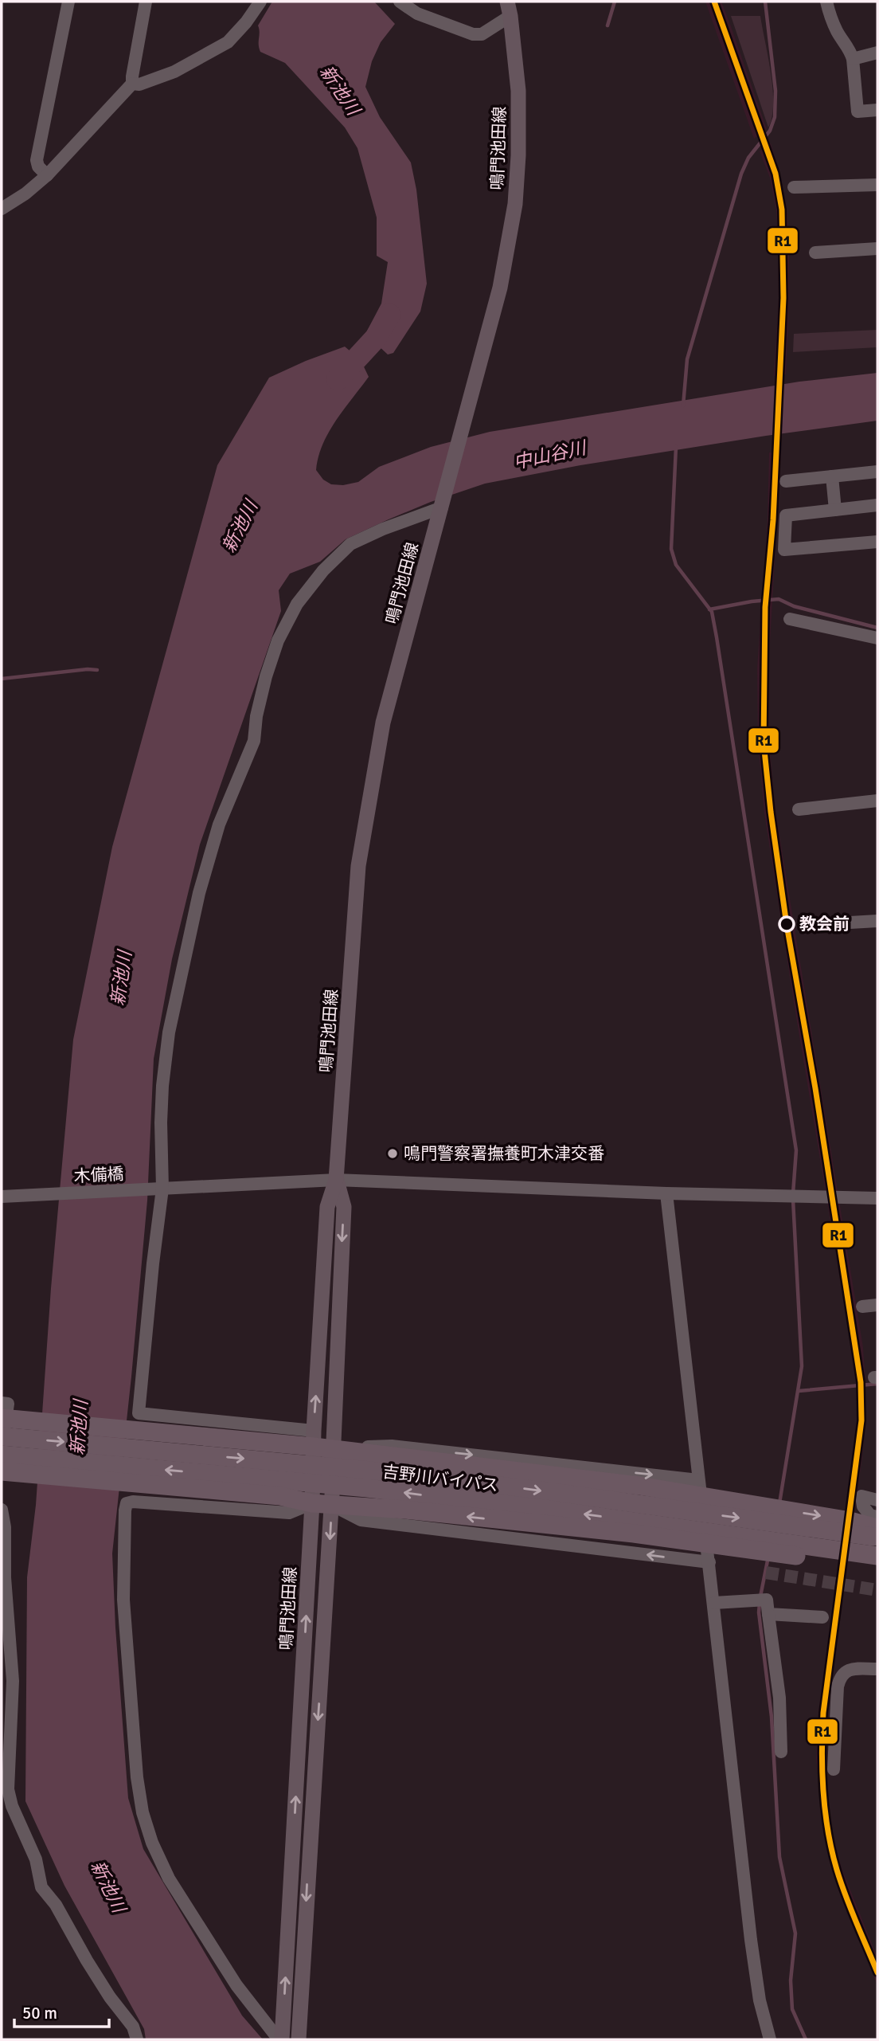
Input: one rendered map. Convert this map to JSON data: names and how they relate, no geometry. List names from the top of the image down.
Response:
{
  "streets": {
    "highway": ["吉野川バイパス"],
    "main road": ["鳴門池田線"],
    "street": ["木備橋"]
  },
  "crossings": [
    ["鳴門池田線", "木備橋"]
  ],
  "water": ["新池川", "中山谷川"],
  "places": ["教会前", "鳴門警察署撫養町木津交番"],
  "lines": ["transit line R1"],
  "scale_bar": "50 m"
}
